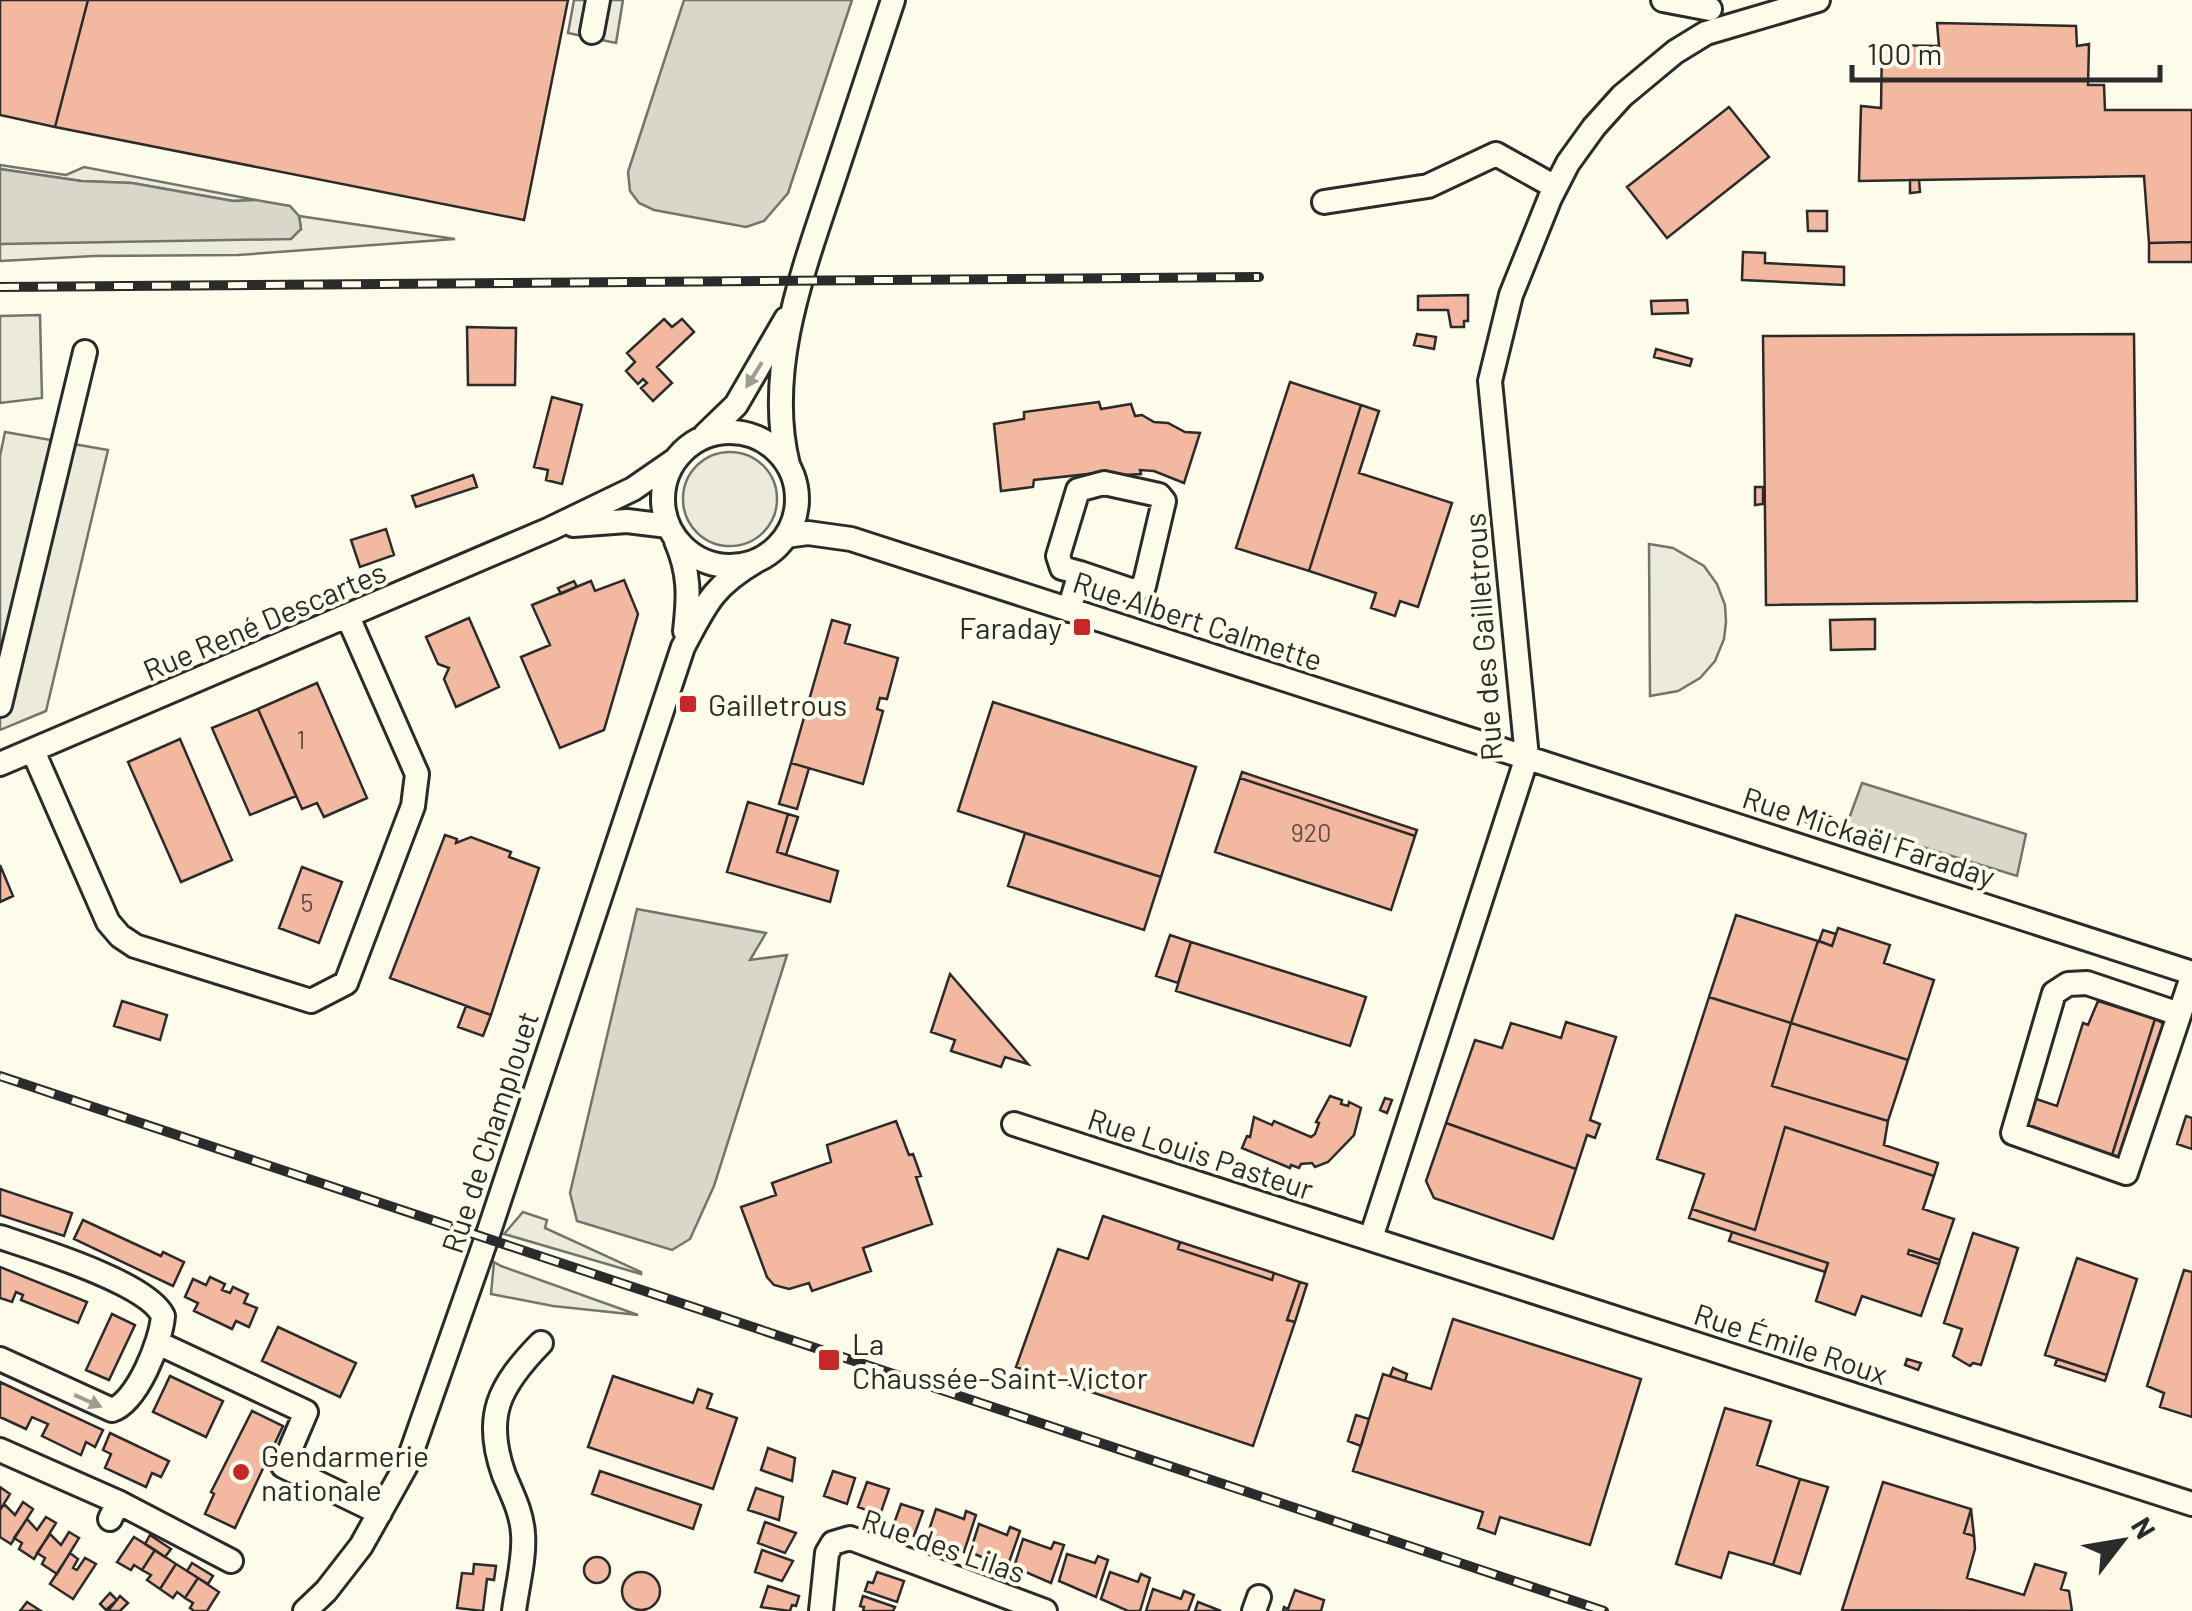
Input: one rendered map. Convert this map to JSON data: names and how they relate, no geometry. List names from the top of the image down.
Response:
{
  "streets": {
    "street": [
      "Rue René Descartes",
      "Rue Albert Calmette",
      "Rue des Gailletrous",
      "Rue Mickaël Faraday",
      "Rue de Champlouet",
      "Rue Louis Pasteur",
      "Rue Émile Roux",
      "Rue des Lilas"
    ]
  },
  "crossings": [
    ["Rue René Descartes", "Rue Albert Calmette"],
    ["Rue René Descartes", "Rue de Champlouet"],
    ["Rue Albert Calmette", "Rue des Gailletrous"],
    ["Rue Albert Calmette", "Rue Mickaël Faraday"],
    ["Rue Albert Calmette", "Rue de Champlouet"],
    ["Rue des Gailletrous", "Rue Mickaël Faraday"],
    ["Rue des Gailletrous", "Rue Louis Pasteur"],
    ["Rue des Gailletrous", "Rue Émile Roux"],
    ["Rue Louis Pasteur", "Rue Émile Roux"]
  ],
  "places": {
    "transit": ["Faraday", "Gailletrous", "La Chaussée-Saint-Victor"],
    "other": ["Gendarmerie nationale"]
  },
  "house_numbers": ["1", "920", "5"],
  "scale_bar": "100 m",
  "north": "top right"
}
